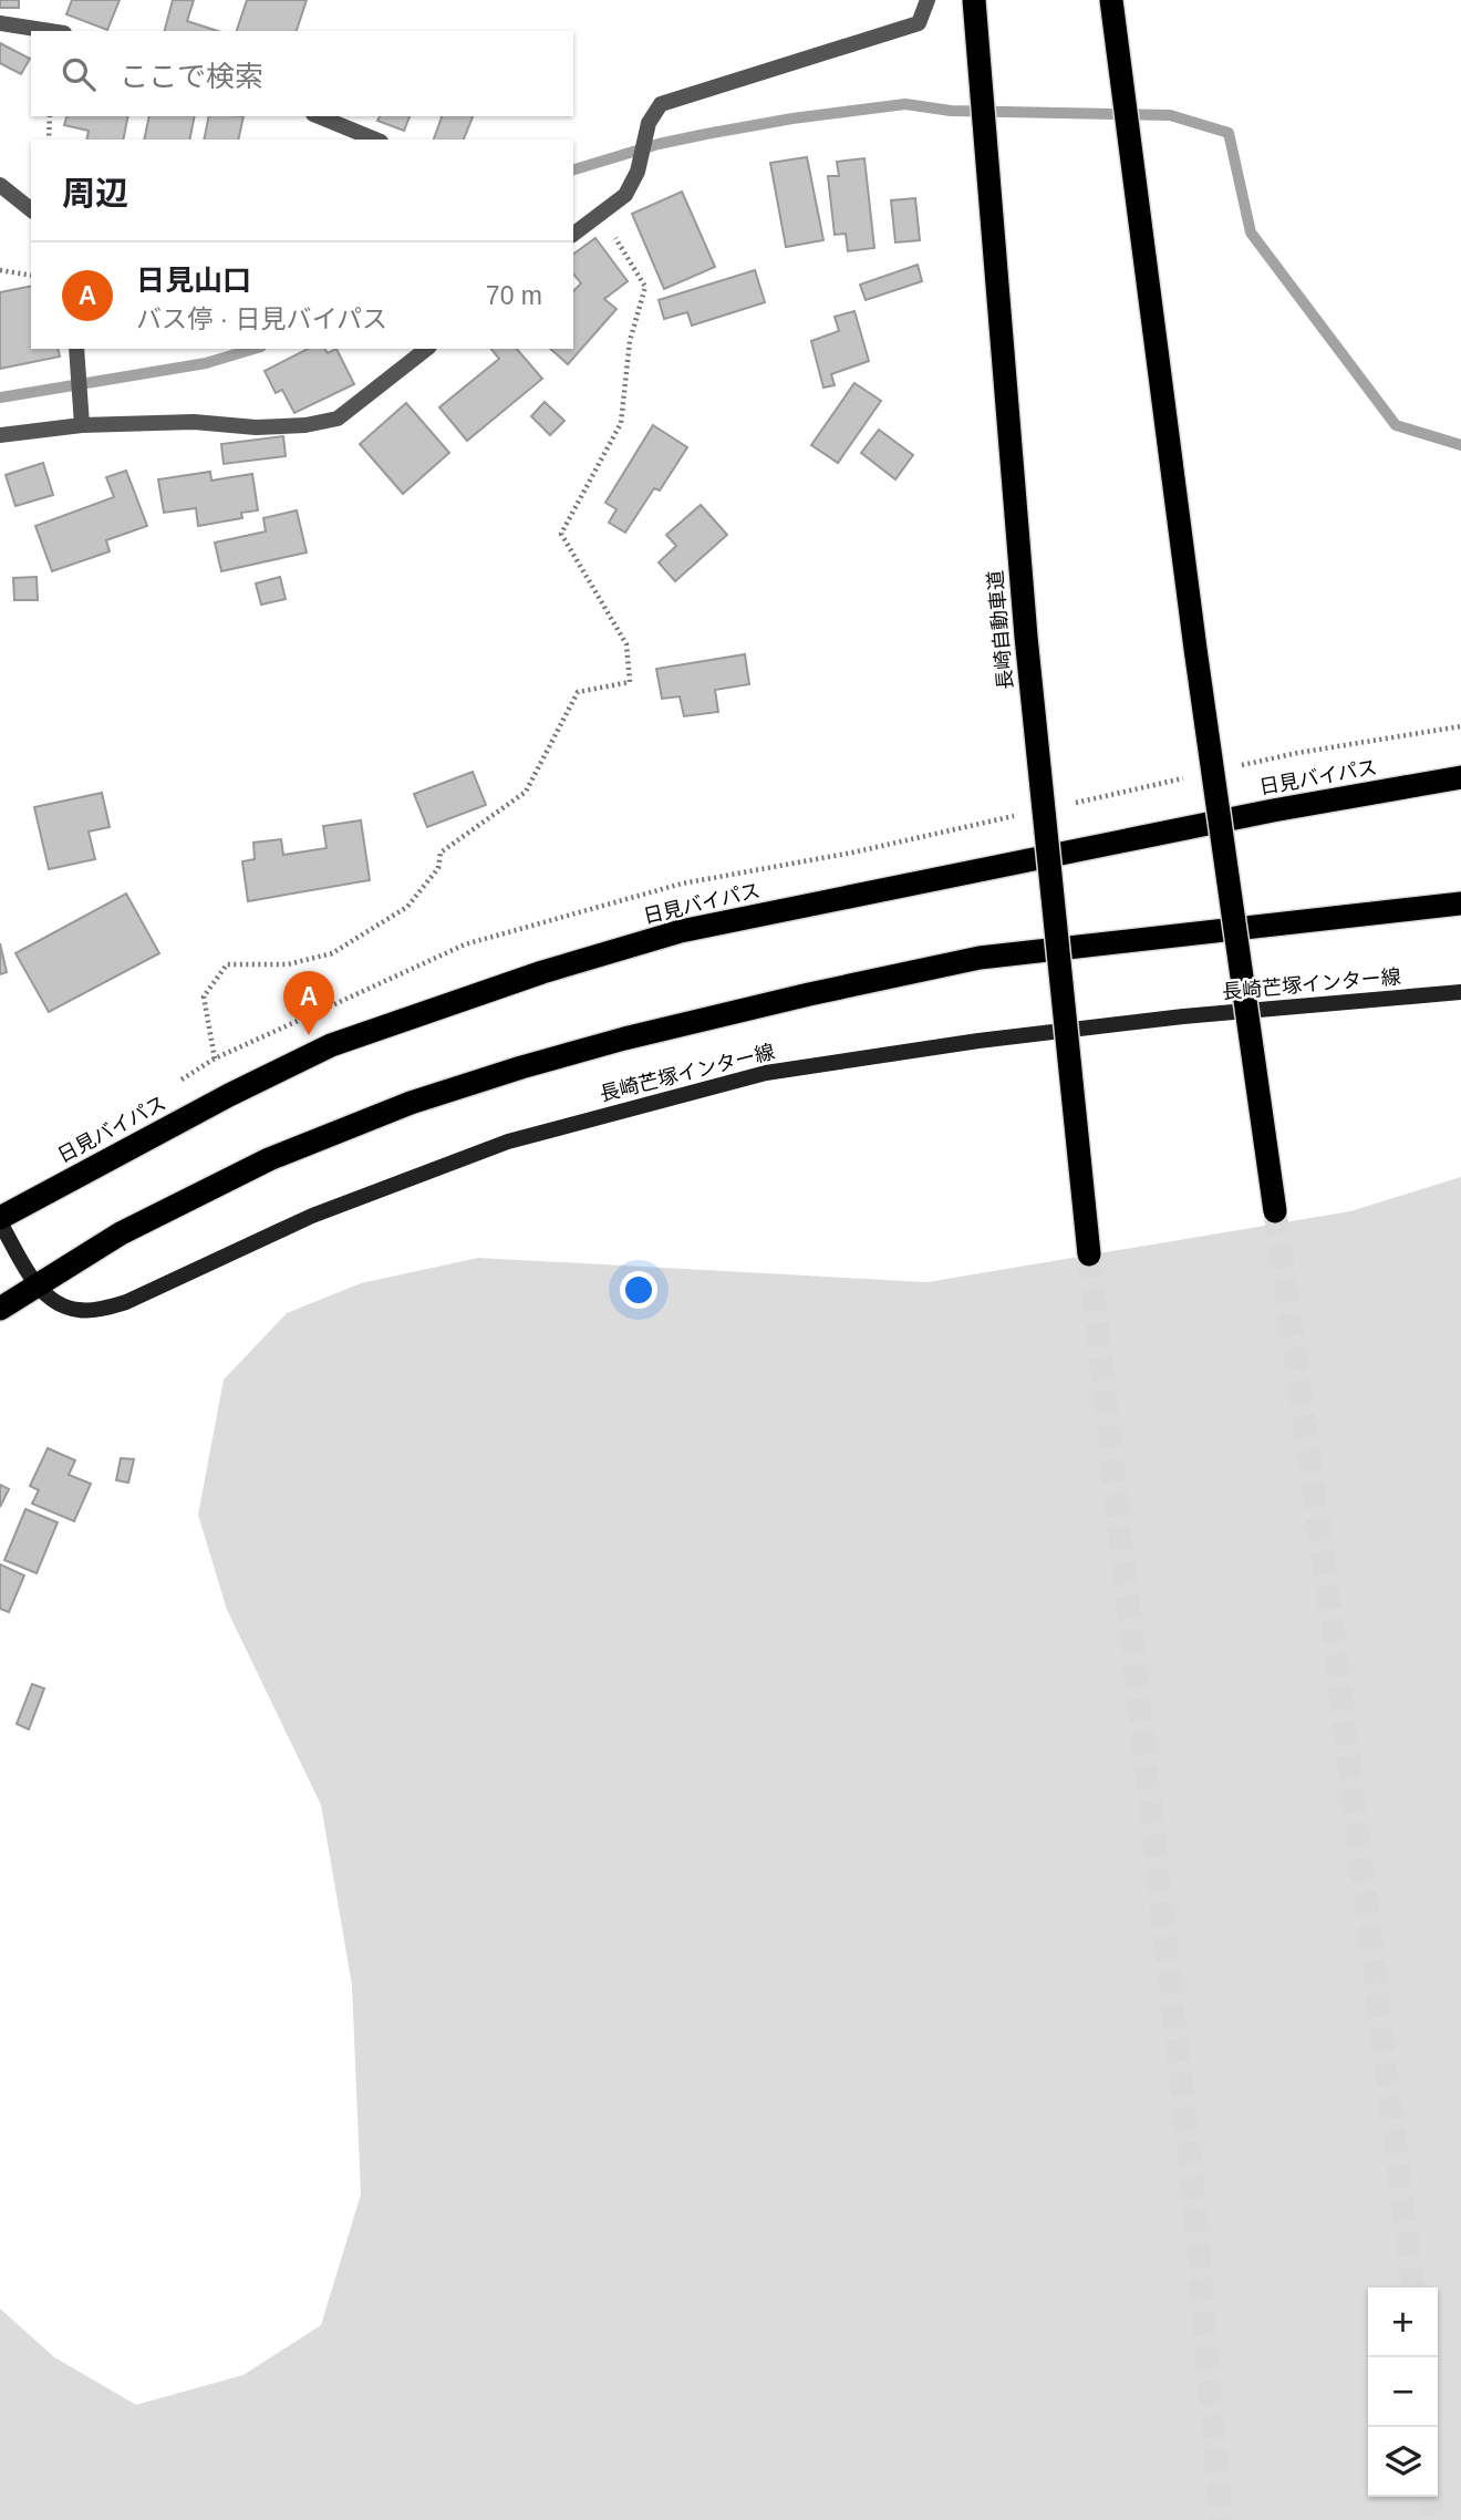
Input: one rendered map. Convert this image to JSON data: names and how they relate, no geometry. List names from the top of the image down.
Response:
{
  "streets": {
    "highway": ["長崎自動車道", "日見バイパス"],
    "main road": ["長崎芒塚インター線"]
  },
  "crossings": [
    ["日見バイパス", "長崎芒塚インター線"]
  ],
  "page": {
    "search": "ここで検索",
    "heading": "周辺",
    "list": [
      {
        "mark": "A",
        "name": "日見山口",
        "note": "バス停 · 日見バイパス",
        "value": "70 m"
      }
    ],
    "pins": "A",
    "map_buttons": ["+", "−"]
  }
}
